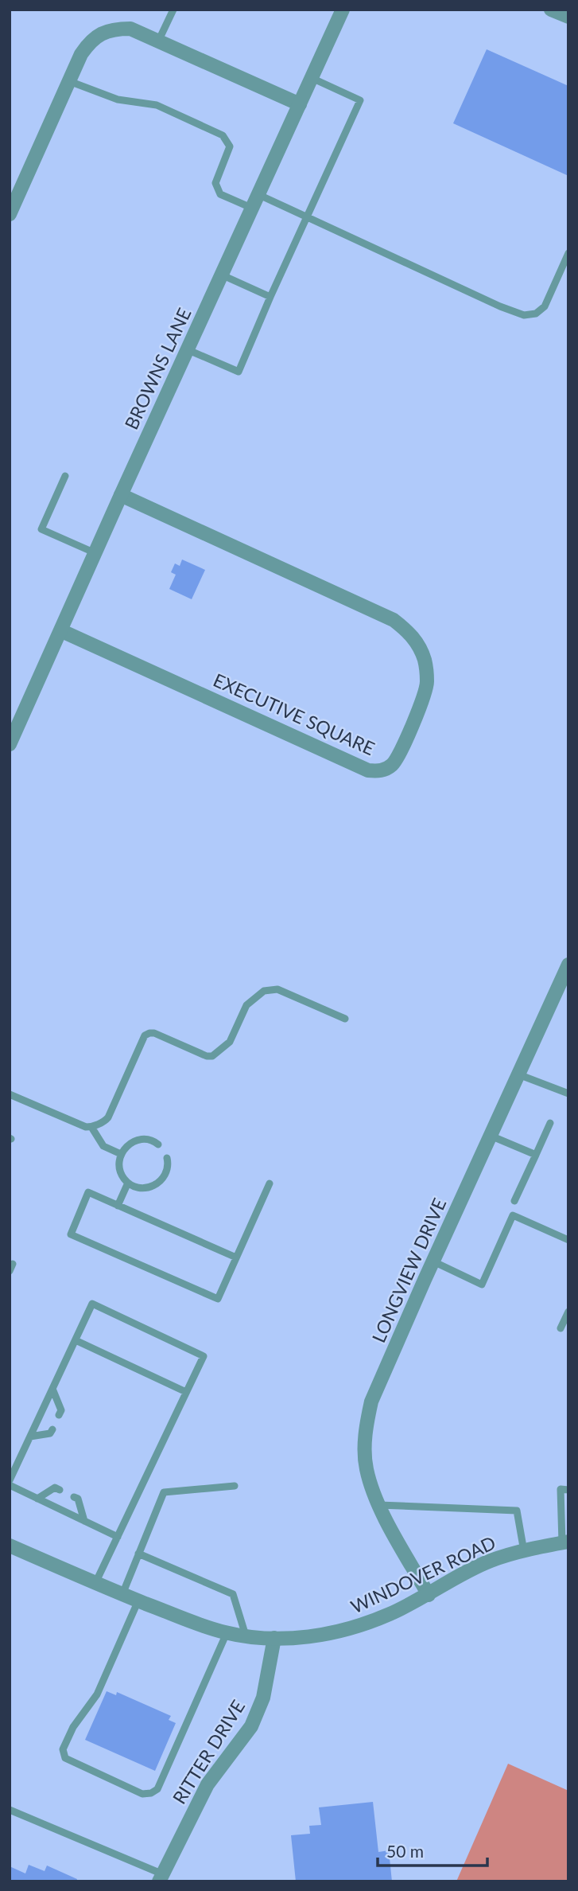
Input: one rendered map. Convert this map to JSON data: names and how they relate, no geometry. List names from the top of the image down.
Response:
{
  "streets": {
    "street": [
      "BROWNS LANE",
      "EXECUTIVE SQUARE",
      "LONGVIEW DRIVE",
      "WINDOVER ROAD",
      "RITTER DRIVE"
    ]
  },
  "crossings": [
    ["BROWNS LANE", "EXECUTIVE SQUARE"],
    ["LONGVIEW DRIVE", "WINDOVER ROAD"],
    ["WINDOVER ROAD", "RITTER DRIVE"]
  ],
  "scale_bar": "50 m"
}
